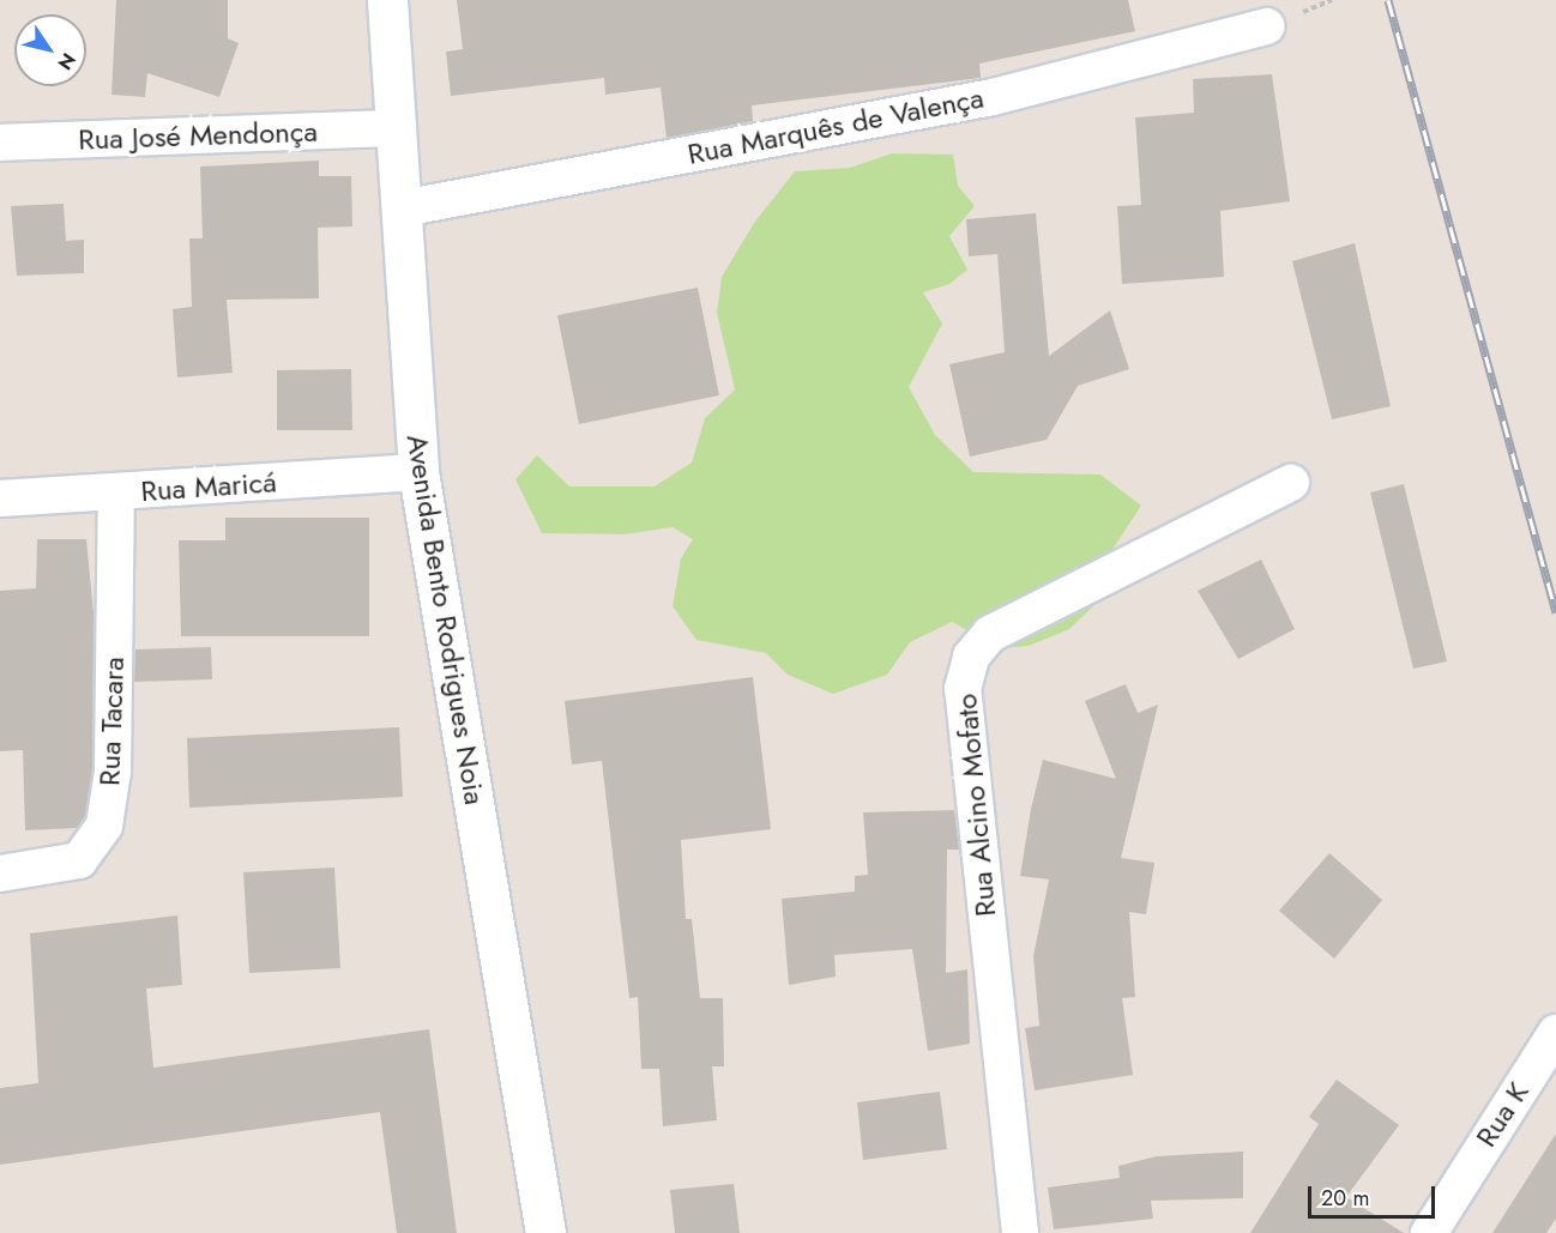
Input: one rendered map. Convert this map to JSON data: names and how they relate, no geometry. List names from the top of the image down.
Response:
{
  "streets": {
    "street": [
      "Rua Marquês de Valença",
      "Rua José Mendonça",
      "Rua Maricá",
      "Avenida Bento Rodrigues Noia",
      "Rua Tacara",
      "Rua Alcino Mofato",
      "Rua K"
    ]
  },
  "crossings": [
    ["Rua Marquês de Valença", "Avenida Bento Rodrigues Noia"],
    ["Rua José Mendonça", "Avenida Bento Rodrigues Noia"],
    ["Rua Maricá", "Avenida Bento Rodrigues Noia"],
    ["Rua Maricá", "Rua Tacara"]
  ],
  "scale_bar": "20 m",
  "north": "bottom right"
}
